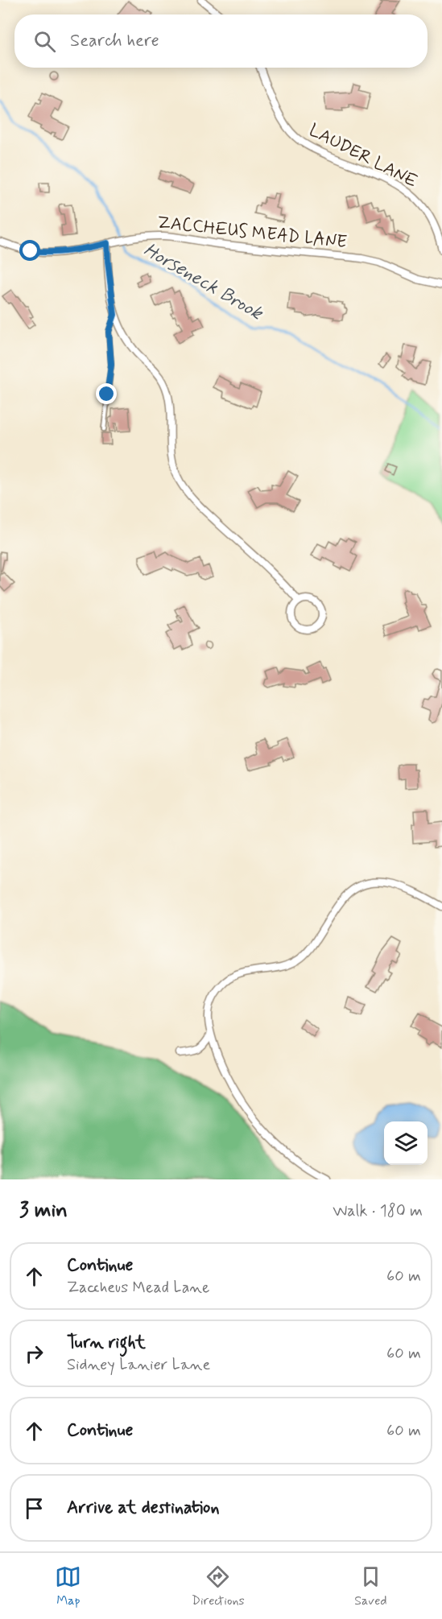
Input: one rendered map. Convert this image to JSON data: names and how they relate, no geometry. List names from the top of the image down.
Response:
{
  "streets": {
    "street": ["LAUDER LANE", "ZACCHEUS MEAD LANE"]
  },
  "water": ["Horseneck Brook"],
  "page": {
    "search": "Search here",
    "heading": ["3 min", "Walk · 180 m"],
    "list": [
      ["Continue", "Zaccheus Mead Lane", "60 m"],
      ["Turn right", "Sidney Lanier Lane", "60 m"],
      ["Continue", "60 m"],
      "Arrive at destination"
    ],
    "nav": ["Map", "Directions", "Saved"]
  }
}
